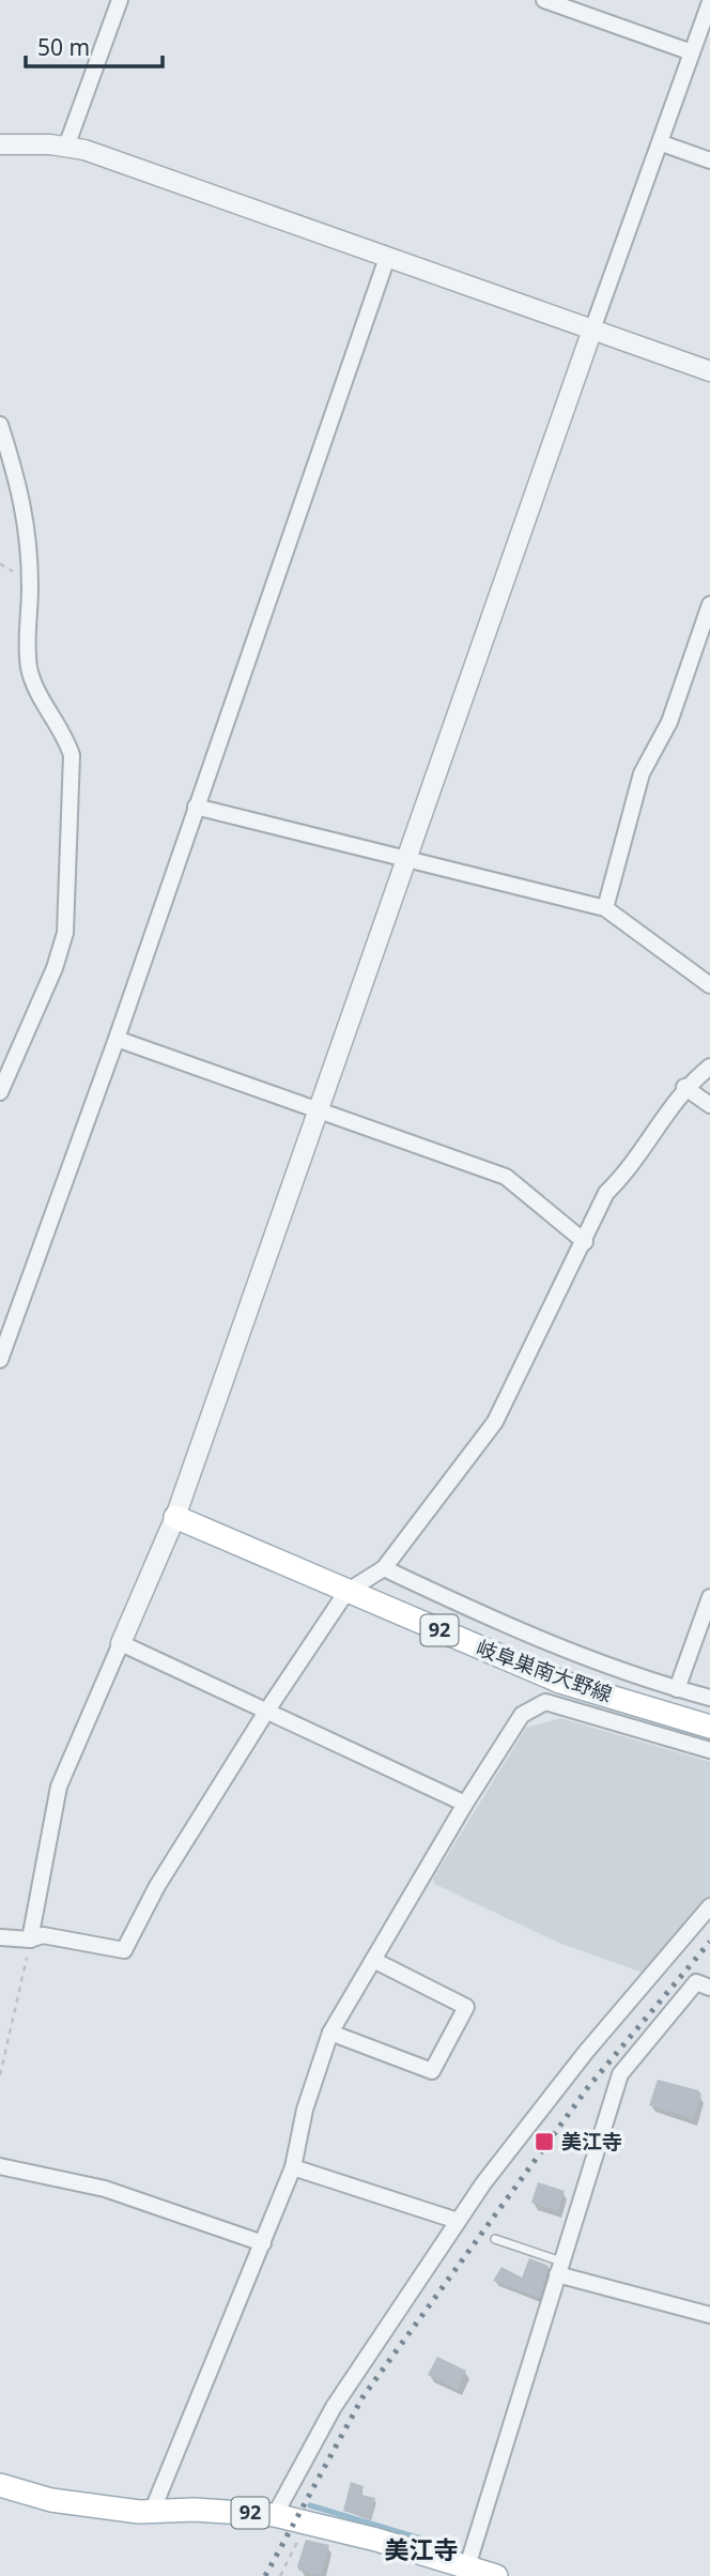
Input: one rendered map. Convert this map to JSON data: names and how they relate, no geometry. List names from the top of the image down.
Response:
{
  "streets": {
    "main road": ["92", "岐阜巣南大野線"]
  },
  "districts": ["美江寺"],
  "places": {
    "transit": ["美江寺"]
  },
  "scale_bar": "50 m"
}
